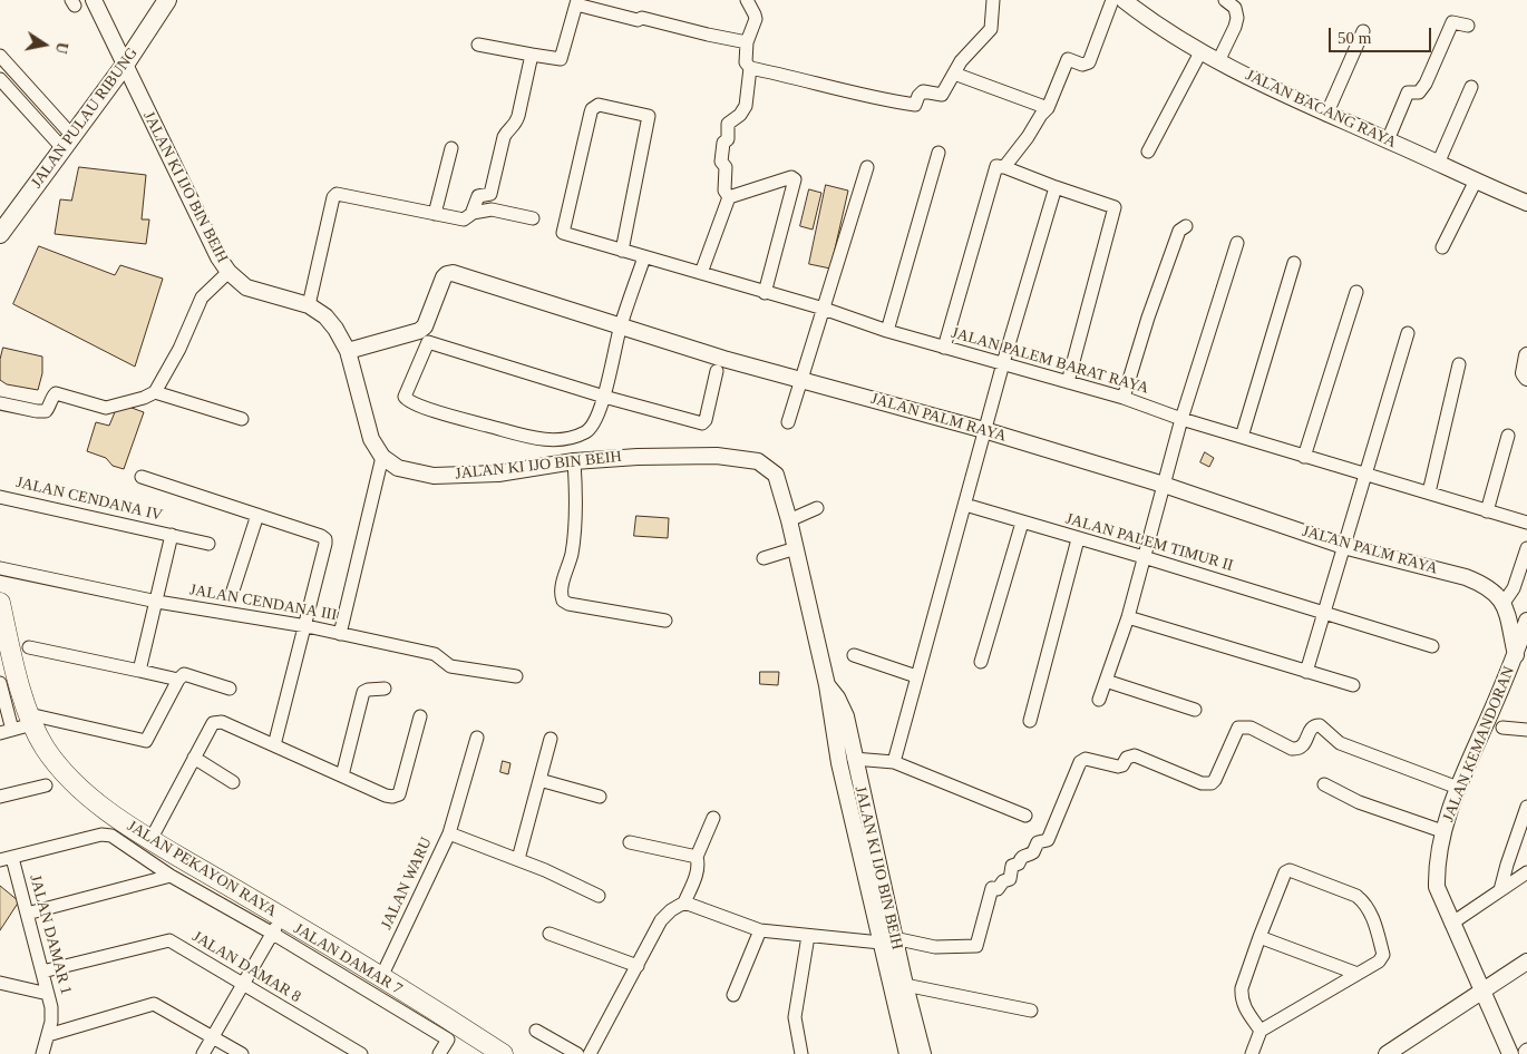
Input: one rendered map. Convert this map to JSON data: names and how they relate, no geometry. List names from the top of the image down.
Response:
{
  "streets": {
    "main road": ["JALAN PULAU RIBUNG", "JALAN PEKAYON RAYA"],
    "street": [
      "JALAN BACANG RAYA",
      "JALAN KI IJO BIN BEIH",
      "JALAN PALEM BARAT RAYA",
      "JALAN PALM RAYA",
      "JALAN CENDANA IV",
      "JALAN PALEM TIMUR II",
      "JALAN CENDANA III",
      "JALAN KEMANDORAN",
      "JALAN WARU",
      "JALAN DAMAR 1",
      "JALAN DAMAR 7",
      "JALAN DAMAR 8"
    ]
  },
  "crossings": [
    ["JALAN PULAU RIBUNG", "JALAN KI IJO BIN BEIH"],
    ["JALAN KI IJO BIN BEIH", "JALAN PALM RAYA"],
    ["JALAN CENDANA IV", "JALAN CENDANA III"],
    ["JALAN PEKAYON RAYA", "JALAN WARU"],
    ["JALAN PEKAYON RAYA", "JALAN DAMAR 7"],
    ["JALAN DAMAR 1", "JALAN DAMAR 7"],
    ["JALAN DAMAR 1", "JALAN DAMAR 8"]
  ],
  "scale_bar": "50 m",
  "north": "right"
}
